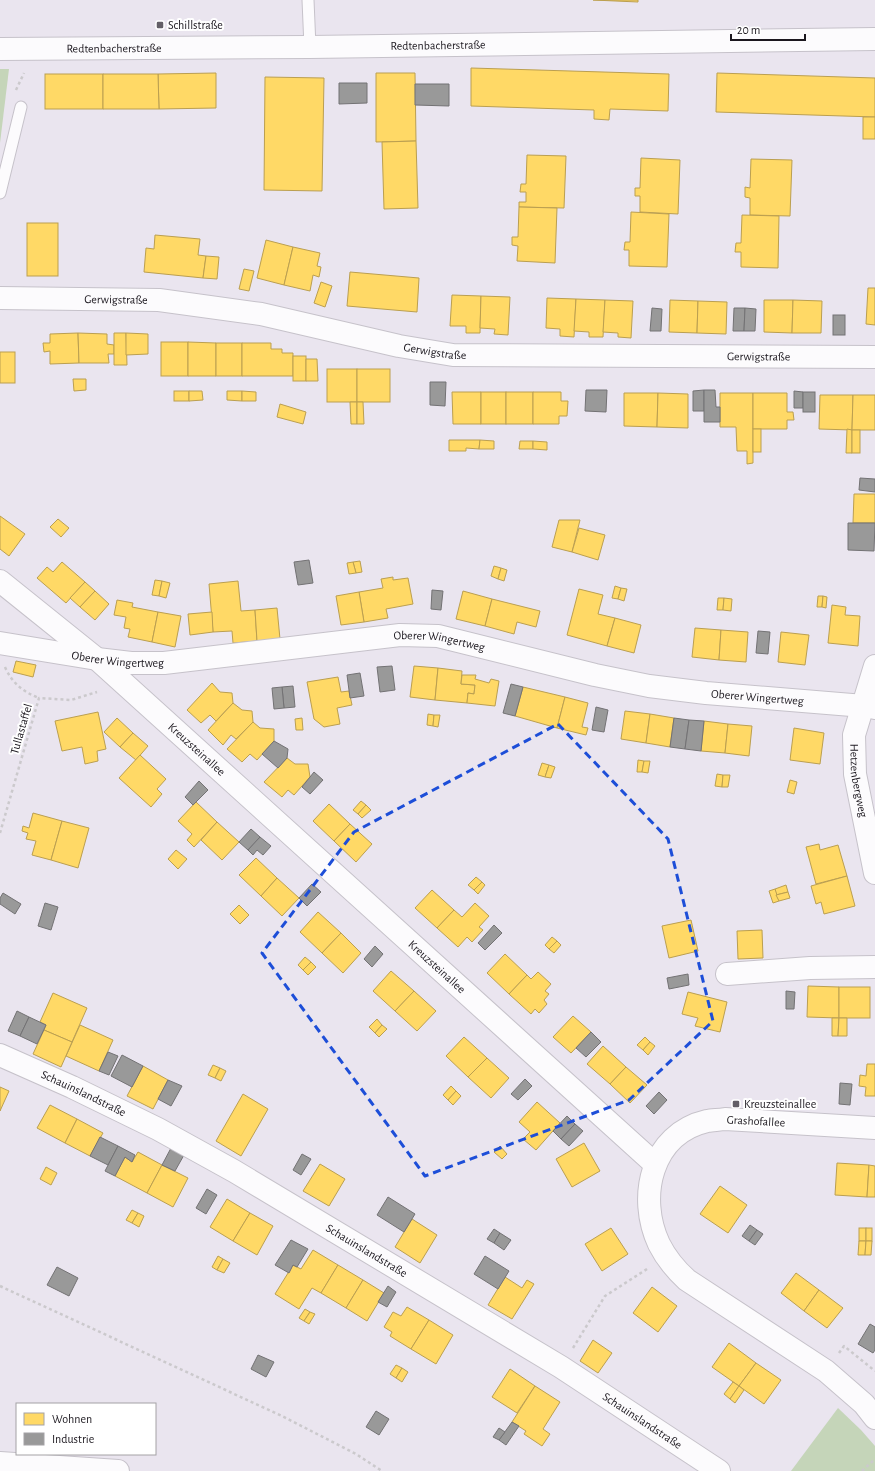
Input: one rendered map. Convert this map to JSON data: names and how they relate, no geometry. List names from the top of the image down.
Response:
{
  "streets": {
    "street": [
      "Redtenbacherstraße",
      "Gerwigstraße",
      "Oberer Wingertweg",
      "Kreuzsteinallee",
      "Hetzenbergweg",
      "Schauinslandstraße",
      "Grashofallee"
    ],
    "path": ["Tullastaffel"]
  },
  "crossings": [
    ["Oberer Wingertweg", "Tullastaffel"],
    ["Oberer Wingertweg", "Kreuzsteinallee"],
    ["Oberer Wingertweg", "Hetzenbergweg"],
    ["Tullastaffel", "Kreuzsteinallee"],
    ["Kreuzsteinallee", "Grashofallee"]
  ],
  "places": {
    "transit": ["Schillstraße", "Kreuzsteinallee"]
  },
  "legend": ["Wohnen", "Industrie"],
  "scale_bar": "20 m"
}
